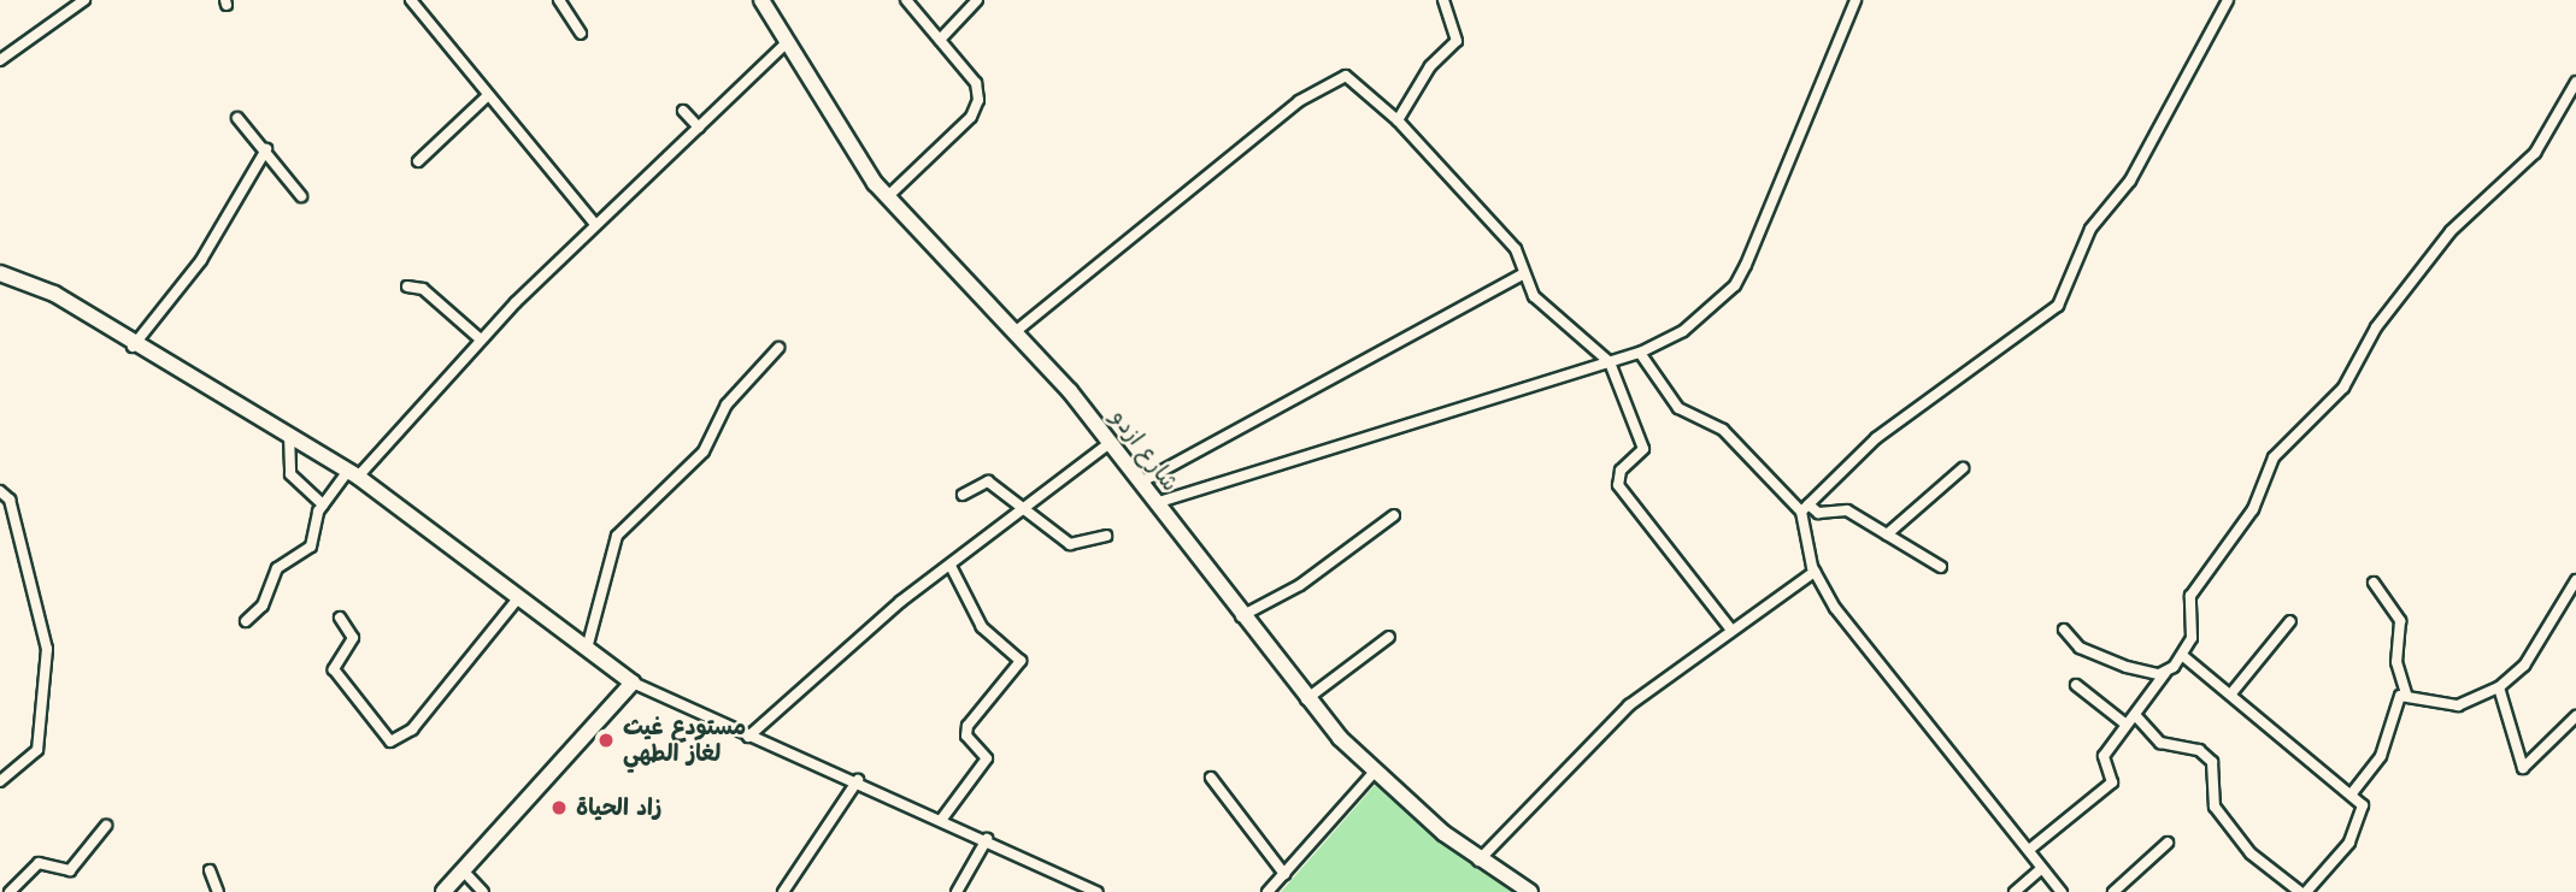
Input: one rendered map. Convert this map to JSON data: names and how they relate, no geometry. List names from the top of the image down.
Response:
{
  "streets": {
    "street": ["شارع ازدو"]
  },
  "places": ["مستودع غيث لغاز الطهي", "زاد الحياة"]
}
